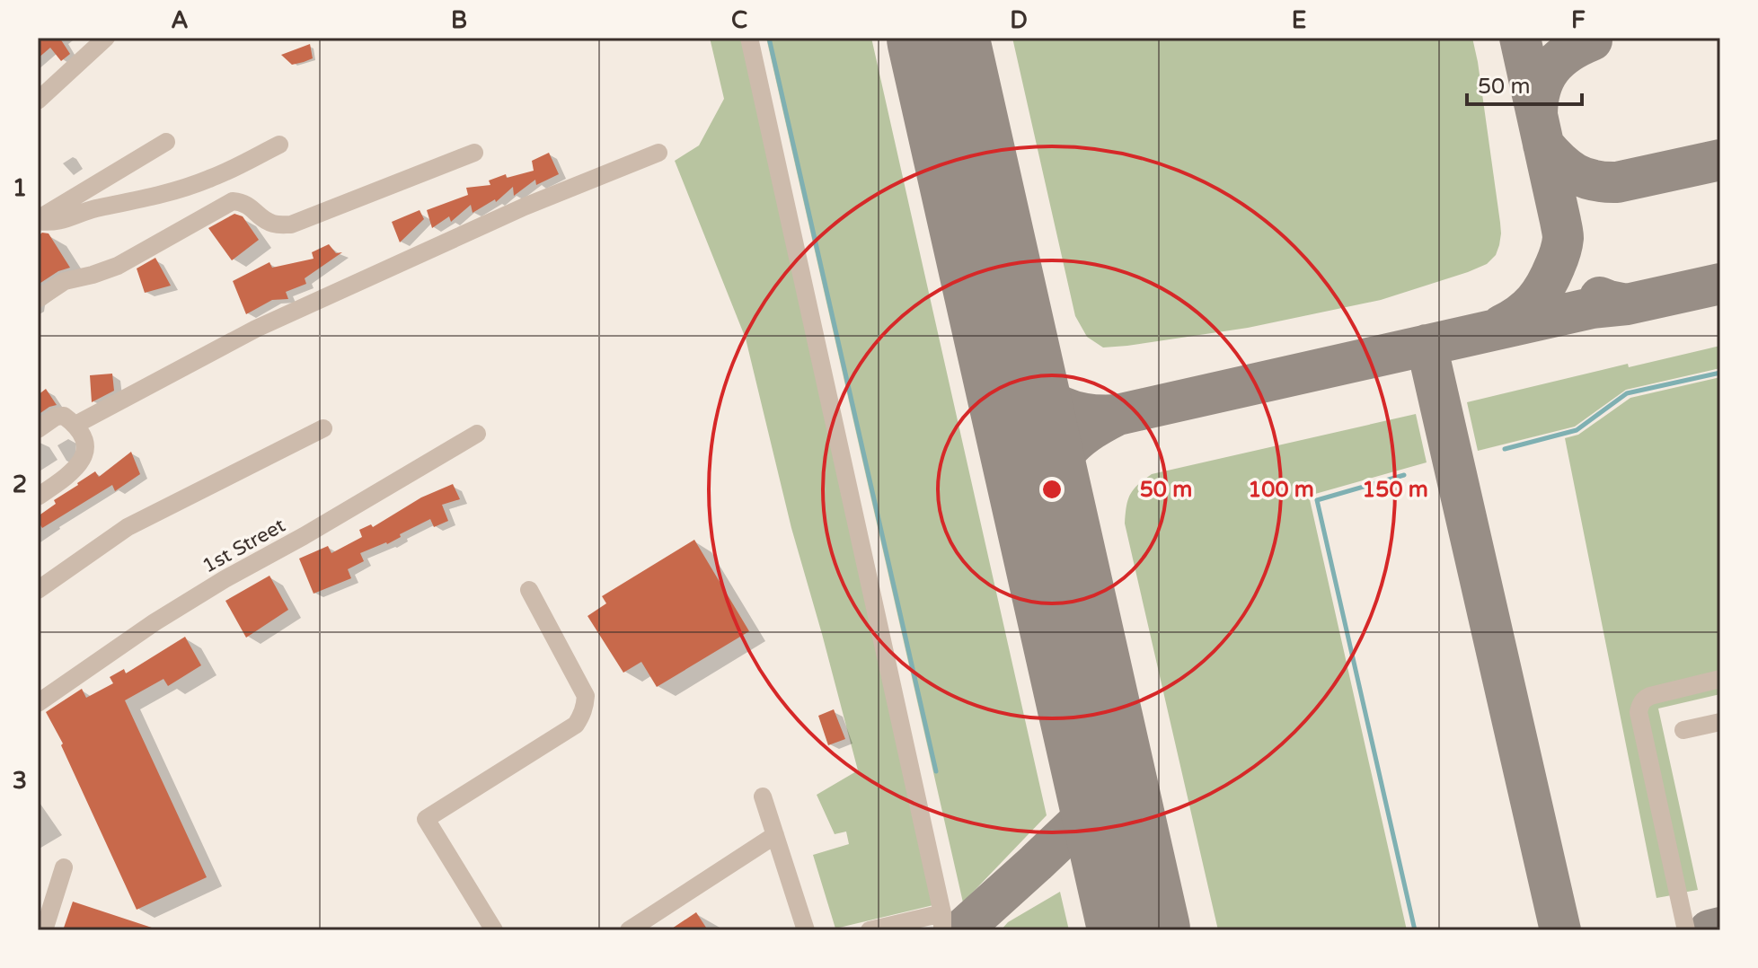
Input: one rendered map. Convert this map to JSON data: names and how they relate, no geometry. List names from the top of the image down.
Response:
{
  "streets": {
    "street": ["1st Street"]
  },
  "scale_bar": "50 m",
  "grid": {
    "columns": [
      "A",
      "B",
      "C",
      "D",
      "E",
      "F"
    ],
    "rows": ["1", "2", "3"]
  },
  "rings": ["50 m", "100 m", "150 m"]
}
